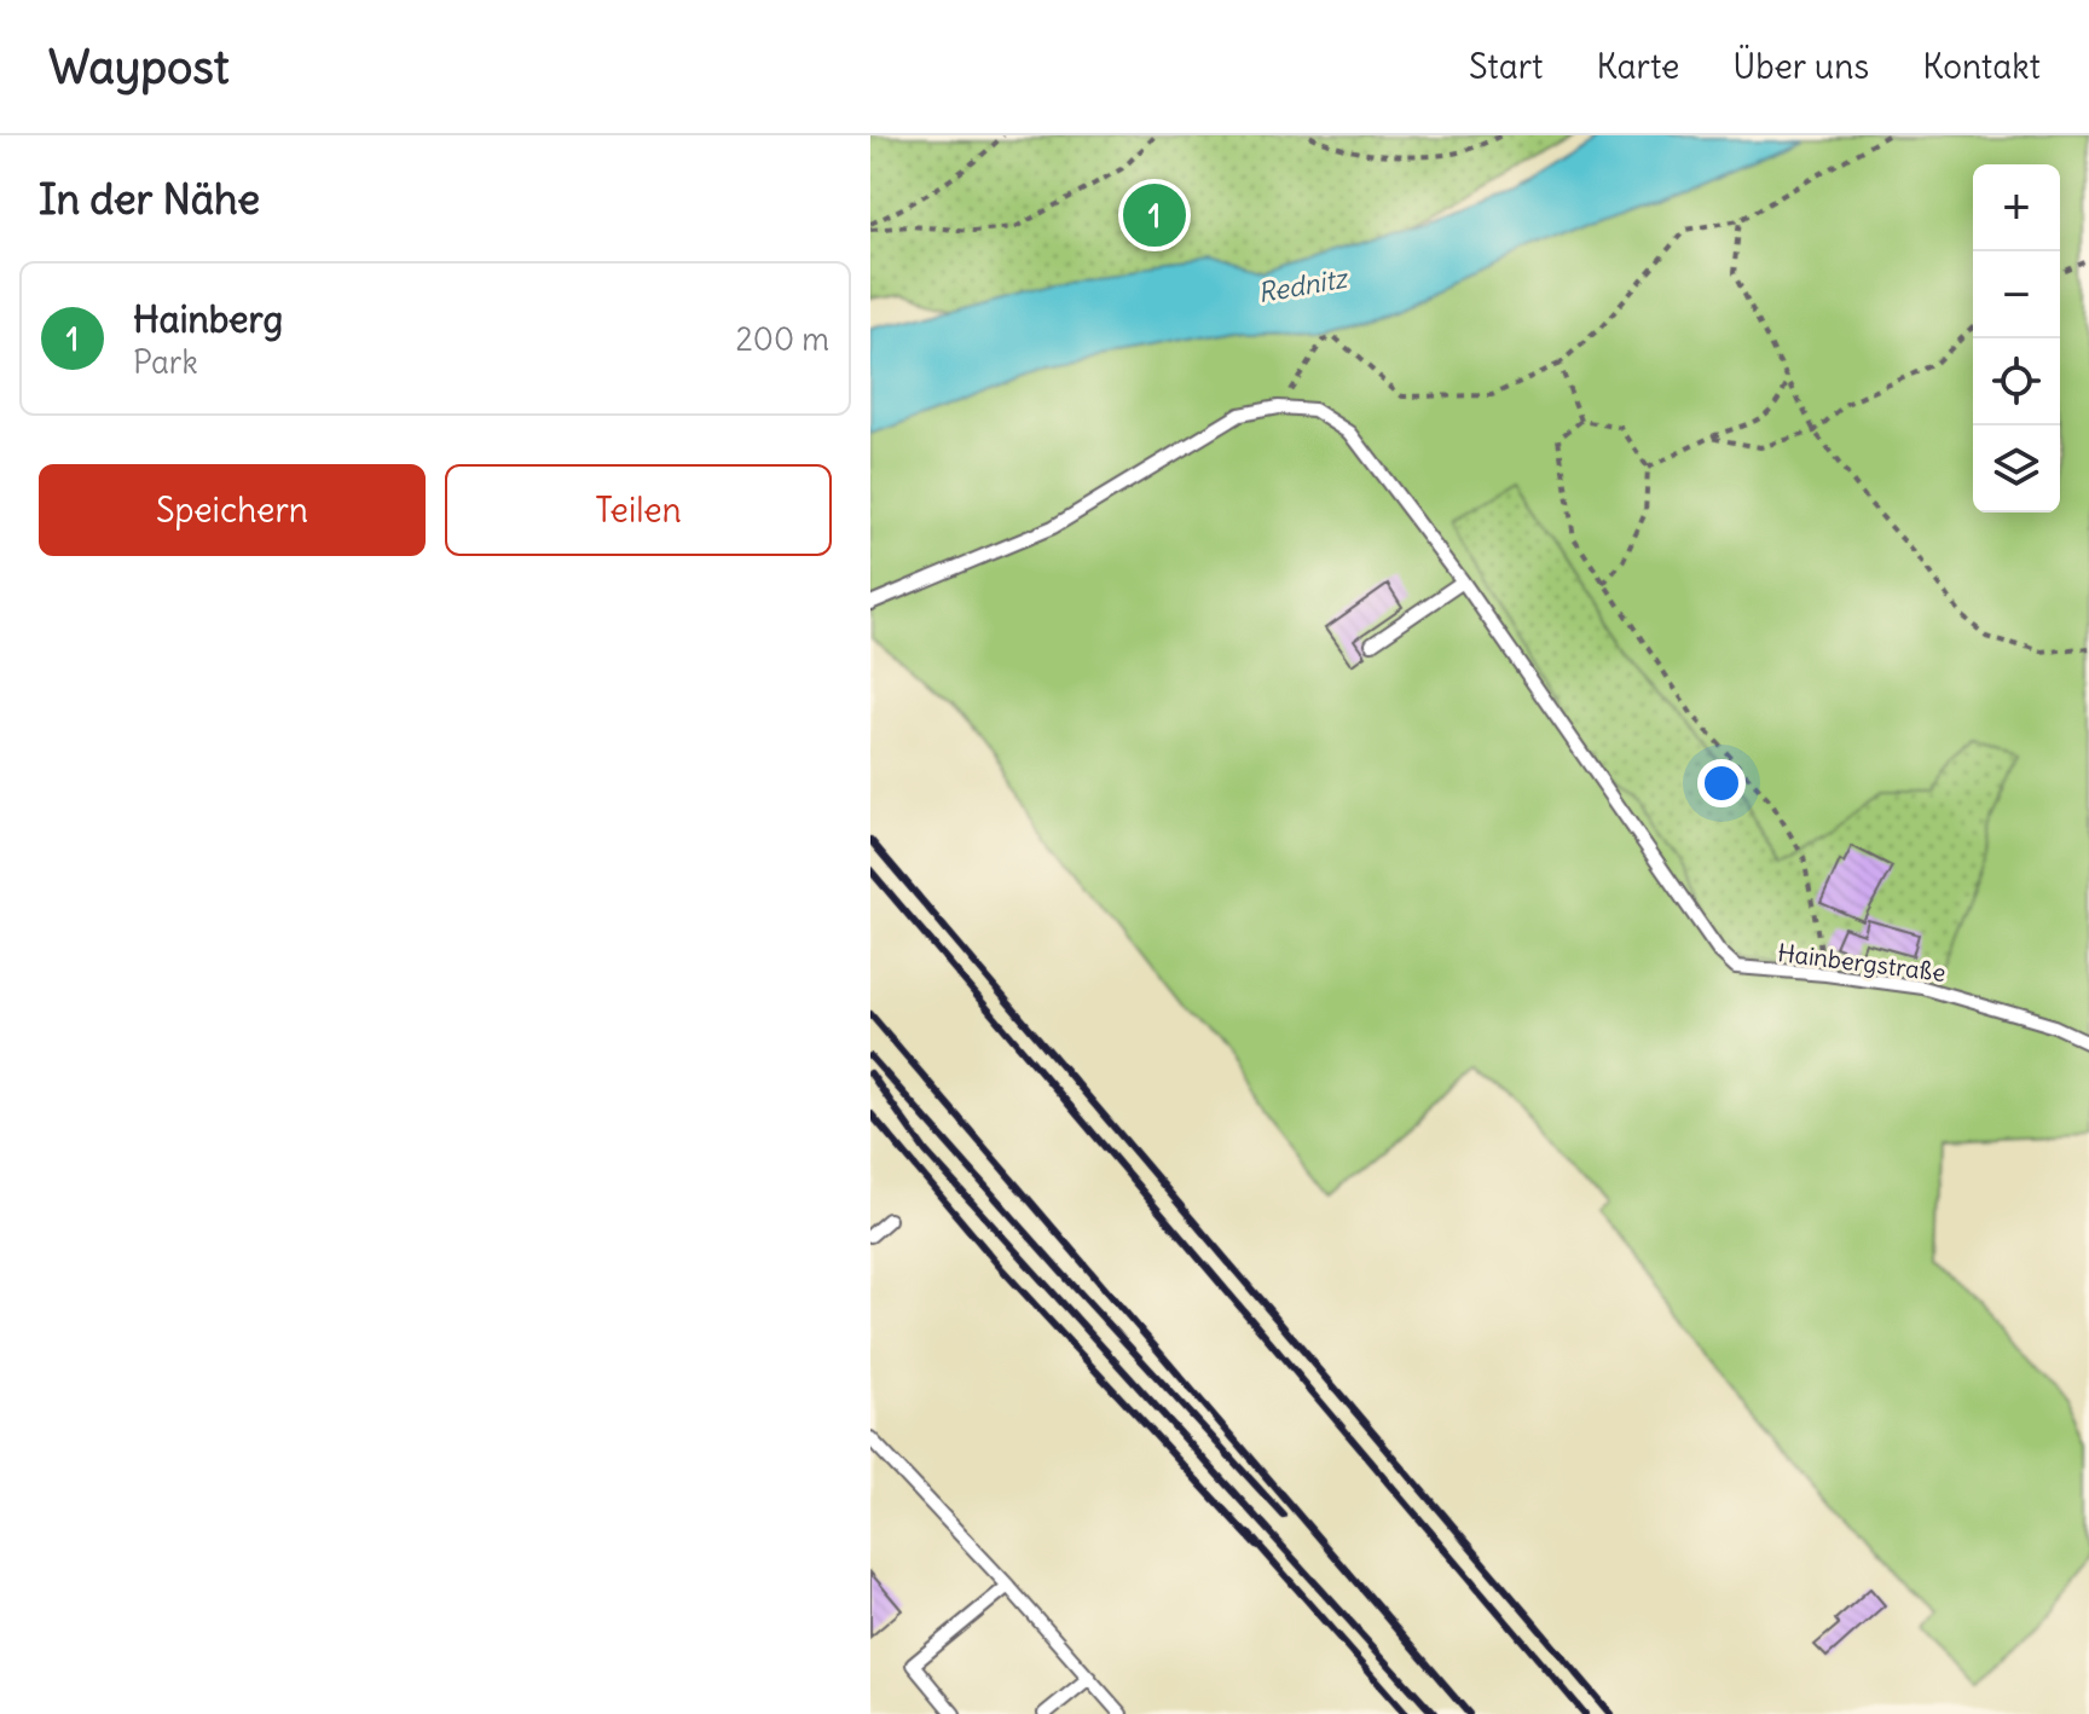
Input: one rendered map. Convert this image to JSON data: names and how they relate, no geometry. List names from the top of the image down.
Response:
{
  "streets": {
    "lane": ["Hainbergstraße"]
  },
  "water": ["Rednitz"],
  "page": {
    "header": "Waypost",
    "nav": [
      "Start",
      "Karte",
      "Über uns",
      "Kontakt"
    ],
    "heading": "In der Nähe",
    "map_buttons": ["+", "−"],
    "pins": "1",
    "list": [
      {
        "mark": "1",
        "name": "Hainberg",
        "note": "Park",
        "value": "200 m"
      }
    ],
    "buttons": ["Speichern", "Teilen"]
  }
}
